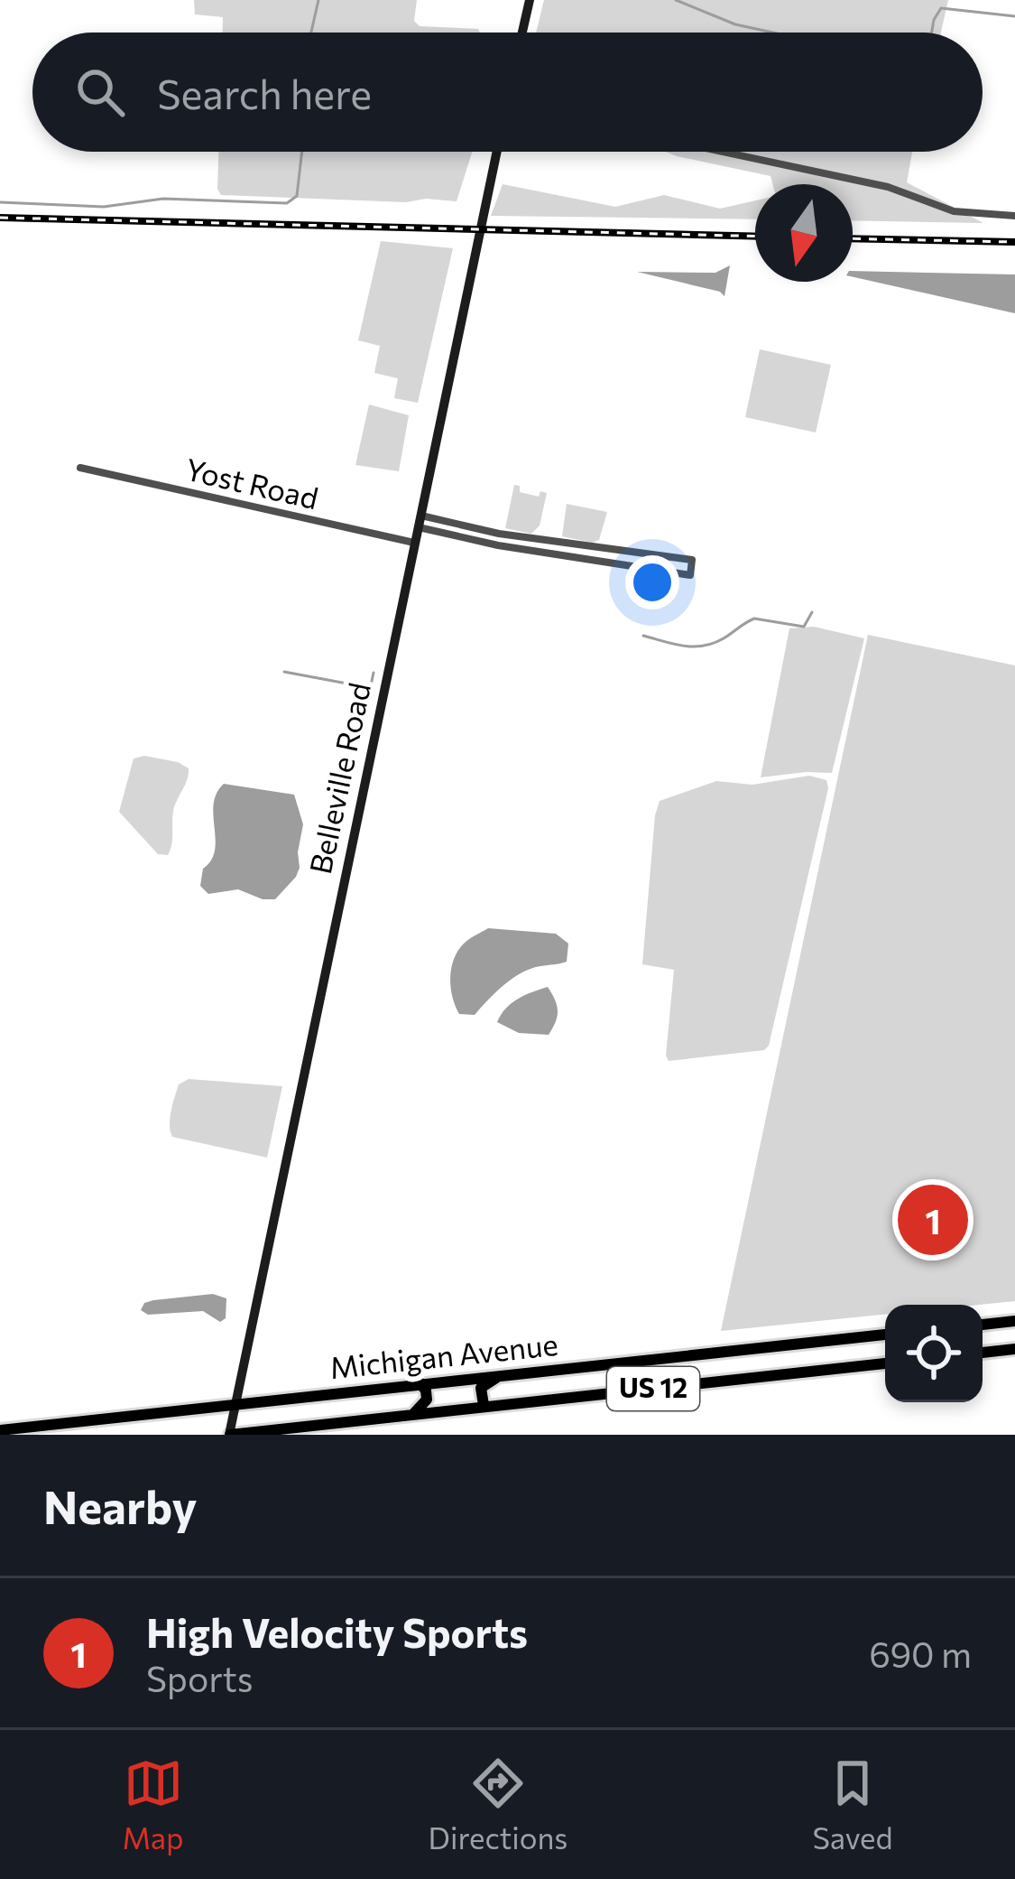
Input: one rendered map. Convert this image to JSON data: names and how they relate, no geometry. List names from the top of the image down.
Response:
{
  "streets": {
    "main road": ["Belleville Road", "Michigan Avenue", "US 12"],
    "street": ["Yost Road"]
  },
  "crossings": [
    ["Yost Road", "Belleville Road"],
    ["Belleville Road", "Michigan Avenue"]
  ],
  "north": "bottom",
  "page": {
    "search": "Search here",
    "pins": "1",
    "heading": "Nearby",
    "list": [
      {
        "mark": "1",
        "name": "High Velocity Sports",
        "note": "Sports",
        "value": "690 m"
      }
    ],
    "nav": ["Map", "Directions", "Saved"]
  }
}
